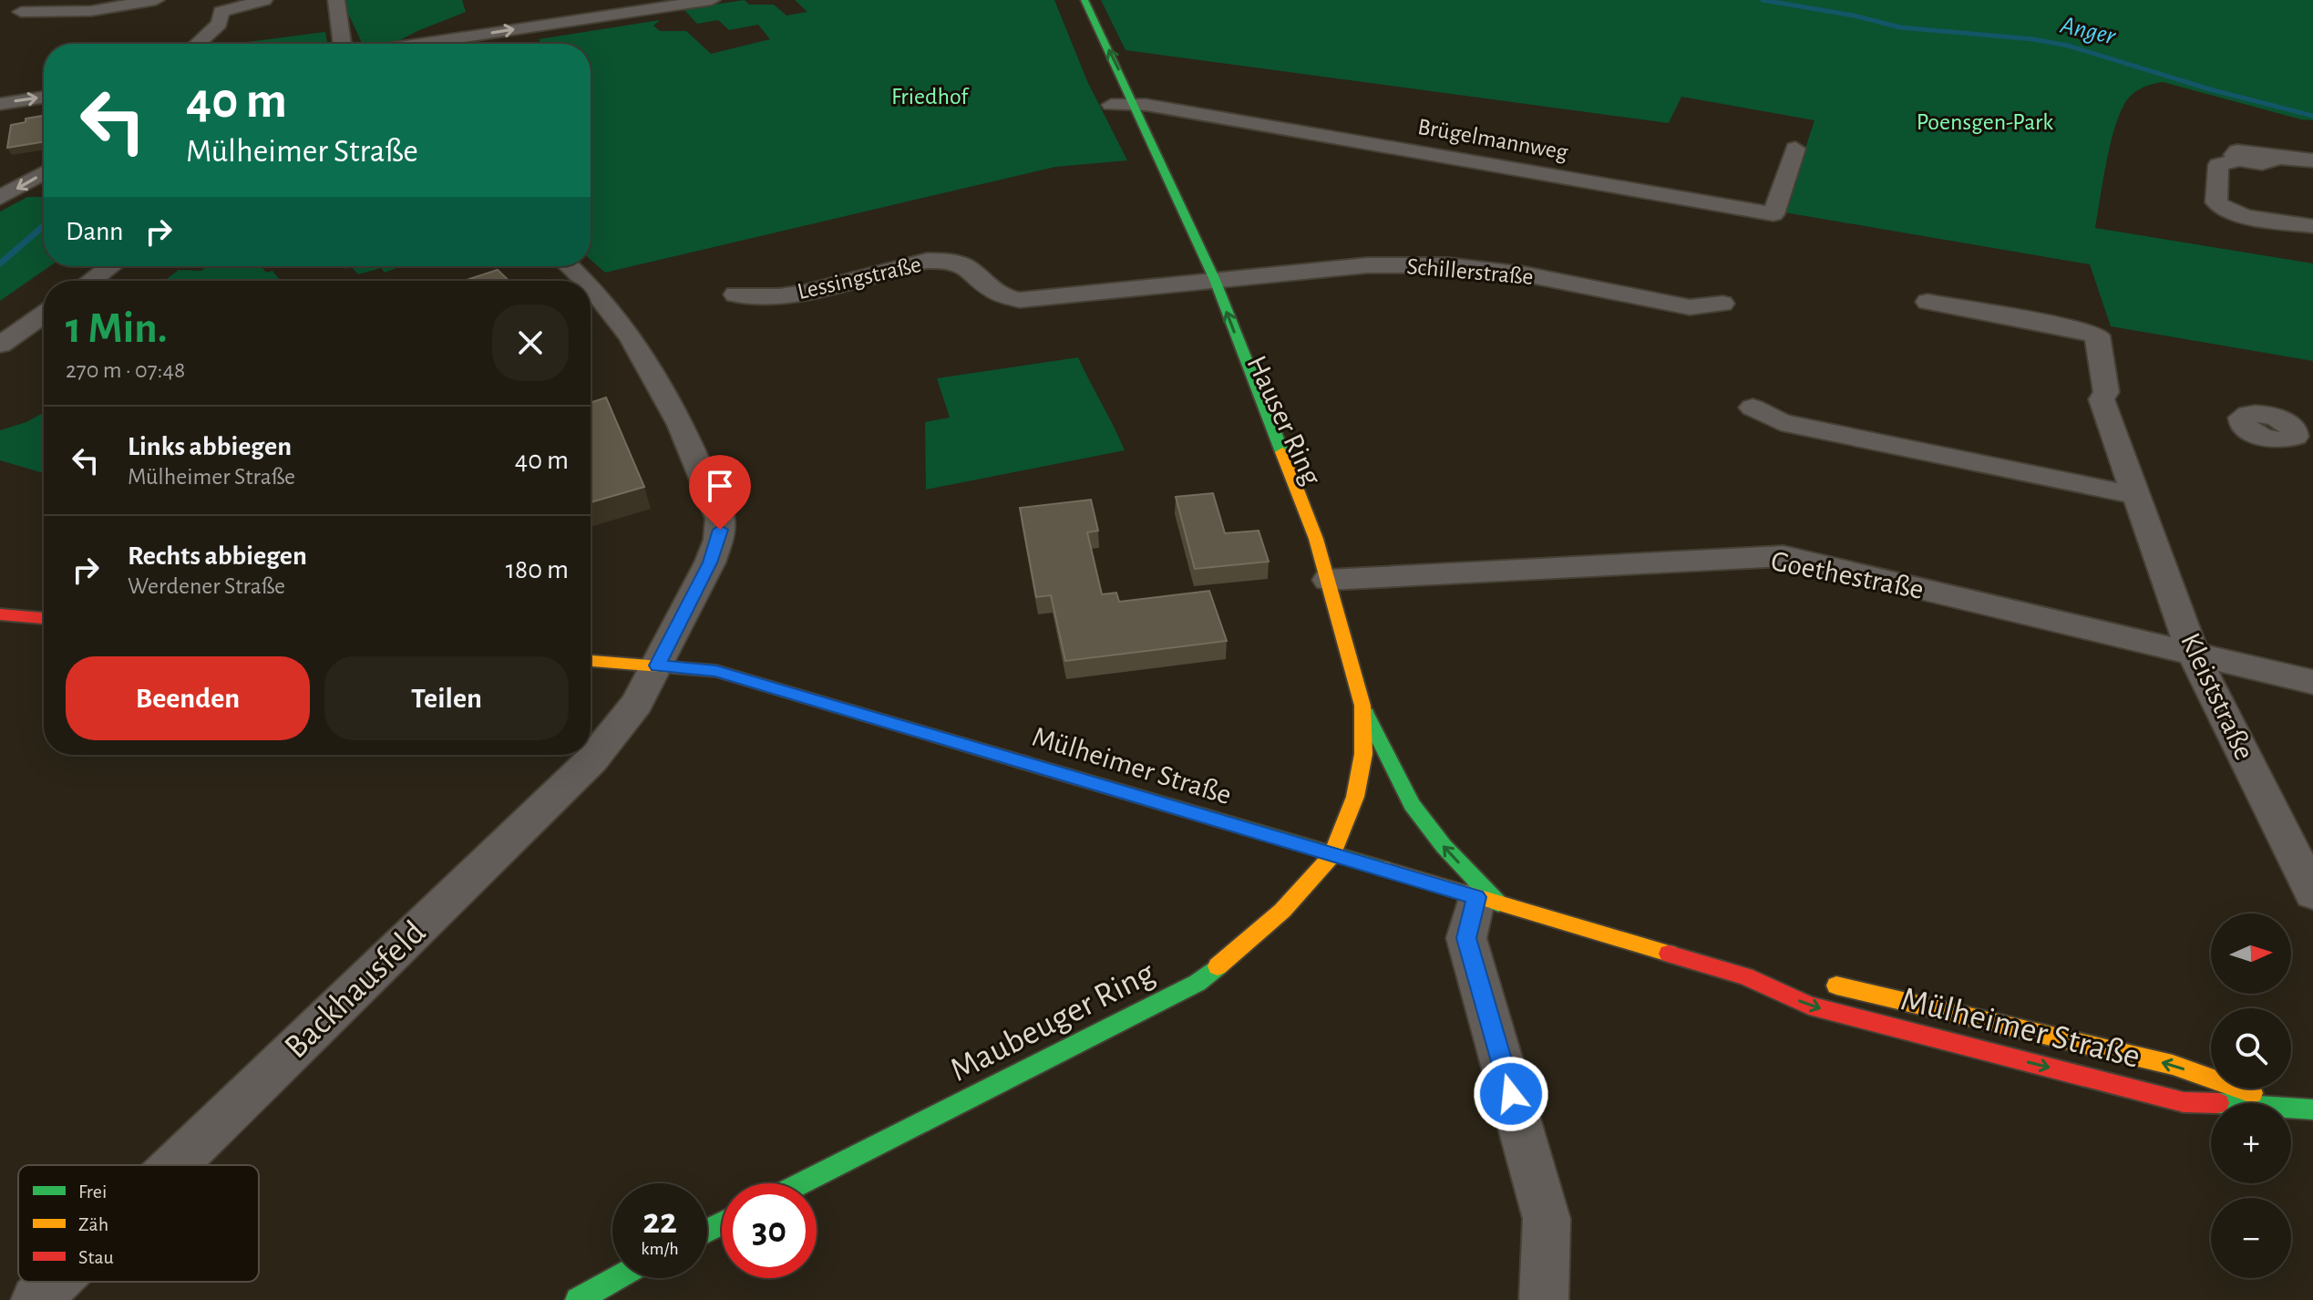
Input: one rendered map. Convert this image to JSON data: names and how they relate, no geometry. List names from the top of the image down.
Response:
{
  "streets": {
    "main road": ["Hauser Ring", "Mülheimer Straße", "Maubeuger Ring"],
    "street": [
      "Brügelmannweg",
      "Schillerstraße",
      "Lessingstraße",
      "Goethestraße",
      "Kleiststraße",
      "Backhausfeld"
    ]
  },
  "crossings": [
    ["Brügelmannweg", "Hauser Ring"],
    ["Schillerstraße", "Lessingstraße"],
    ["Schillerstraße", "Hauser Ring"],
    ["Lessingstraße", "Hauser Ring"],
    ["Hauser Ring", "Goethestraße"],
    ["Hauser Ring", "Mülheimer Straße"],
    ["Hauser Ring", "Maubeuger Ring"],
    ["Goethestraße", "Kleiststraße"],
    ["Mülheimer Straße", "Backhausfeld"],
    ["Mülheimer Straße", "Maubeuger Ring"]
  ],
  "one_way": ["Hauser Ring"],
  "water": ["Anger"],
  "parks": ["Friedhof", "Poensgen-Park"],
  "legend": ["Frei", "Zäh", "Stau"],
  "north": "right",
  "page": {
    "turn": ["40 m", "Mülheimer Straße"],
    "then": "Dann",
    "heading": ["1 Min.", "270 m · 07:48"],
    "list": [
      {
        "name": "Links abbiegen",
        "note": "Mülheimer Straße",
        "value": "40 m"
      },
      {
        "name": "Rechts abbiegen",
        "note": "Werdener Straße",
        "value": "180 m"
      }
    ],
    "buttons": ["Beenden", "Teilen"],
    "map_buttons": ["+", "−"],
    "speed": "22 km/h",
    "limit": "30"
  }
}
